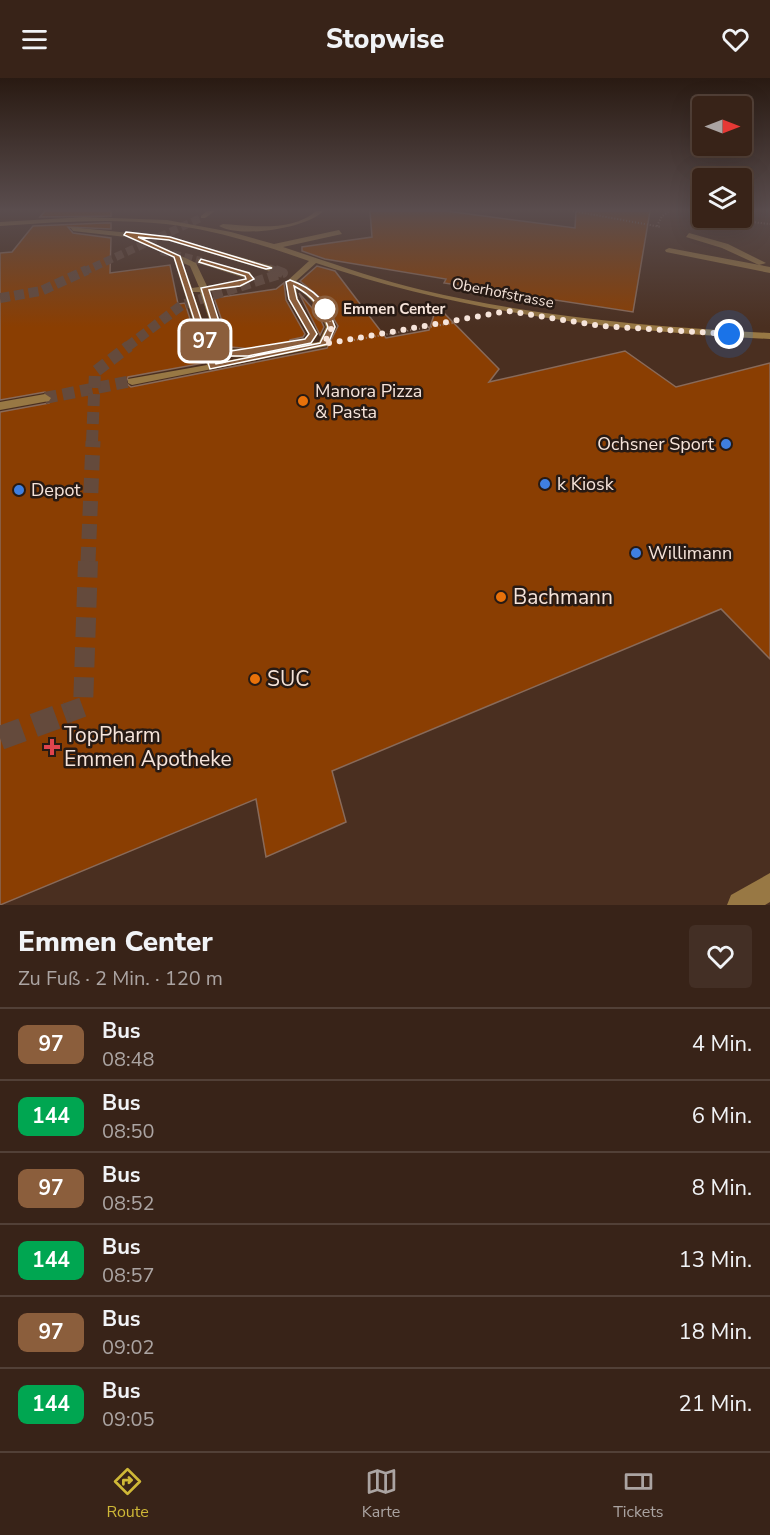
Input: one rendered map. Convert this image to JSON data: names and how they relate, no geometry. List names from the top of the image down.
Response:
{
  "streets": {
    "street": ["Oberhofstrasse"]
  },
  "places": {
    "other": [
      "Emmen Center",
      "Manora Pizza & Pasta",
      "Ochsner Sport",
      "k Kiosk",
      "Depot",
      "Willimann",
      "Bachmann",
      "SUC"
    ],
    "health": ["TopPharm Emmen Apotheke"]
  },
  "lines": ["bus line 97"],
  "north": "right",
  "page": {
    "header": "Stopwise",
    "on_map": "97",
    "heading": ["Emmen Center", "Zu Fuß · 2 Min. · 120 m"],
    "list": [
      {
        "mark": "97",
        "name": "Bus",
        "note": "08:48",
        "value": "4 Min."
      },
      {
        "mark": "144",
        "name": "Bus",
        "note": "08:50",
        "value": "6 Min."
      },
      {
        "mark": "97",
        "name": "Bus",
        "note": "08:52",
        "value": "8 Min."
      },
      {
        "mark": "144",
        "name": "Bus",
        "note": "08:57",
        "value": "13 Min."
      },
      {
        "mark": "97",
        "name": "Bus",
        "note": "09:02",
        "value": "18 Min."
      },
      {
        "mark": "144",
        "name": "Bus",
        "note": "09:05",
        "value": "21 Min."
      }
    ],
    "tabs": ["Route", "Karte", "Tickets"]
  }
}
